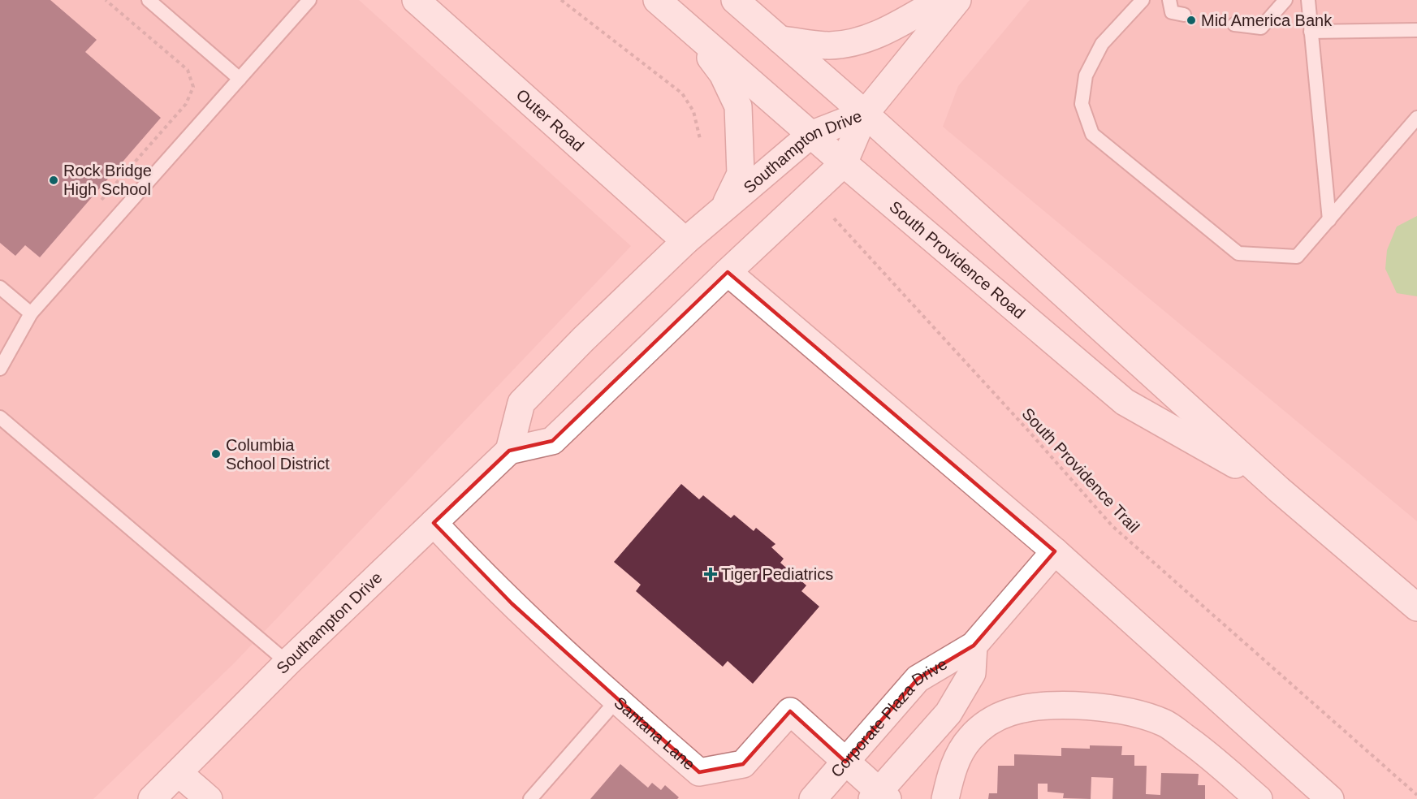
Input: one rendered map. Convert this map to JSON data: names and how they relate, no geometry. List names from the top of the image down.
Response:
{
  "streets": {
    "street": [
      "Outer Road",
      "Southampton Drive",
      "South Providence Road",
      "Corporate Plaza Drive",
      "Santana Lane"
    ],
    "path": ["South Providence Trail"]
  },
  "crossings": [
    ["Outer Road", "Southampton Drive"],
    ["Southampton Drive", "South Providence Road"],
    ["Southampton Drive", "Santana Lane"],
    ["Corporate Plaza Drive", "Santana Lane"]
  ],
  "places": {
    "other": ["Mid America Bank", "Rock Bridge High School", "Columbia School District"],
    "health": ["Tiger Pediatrics"]
  }
}
